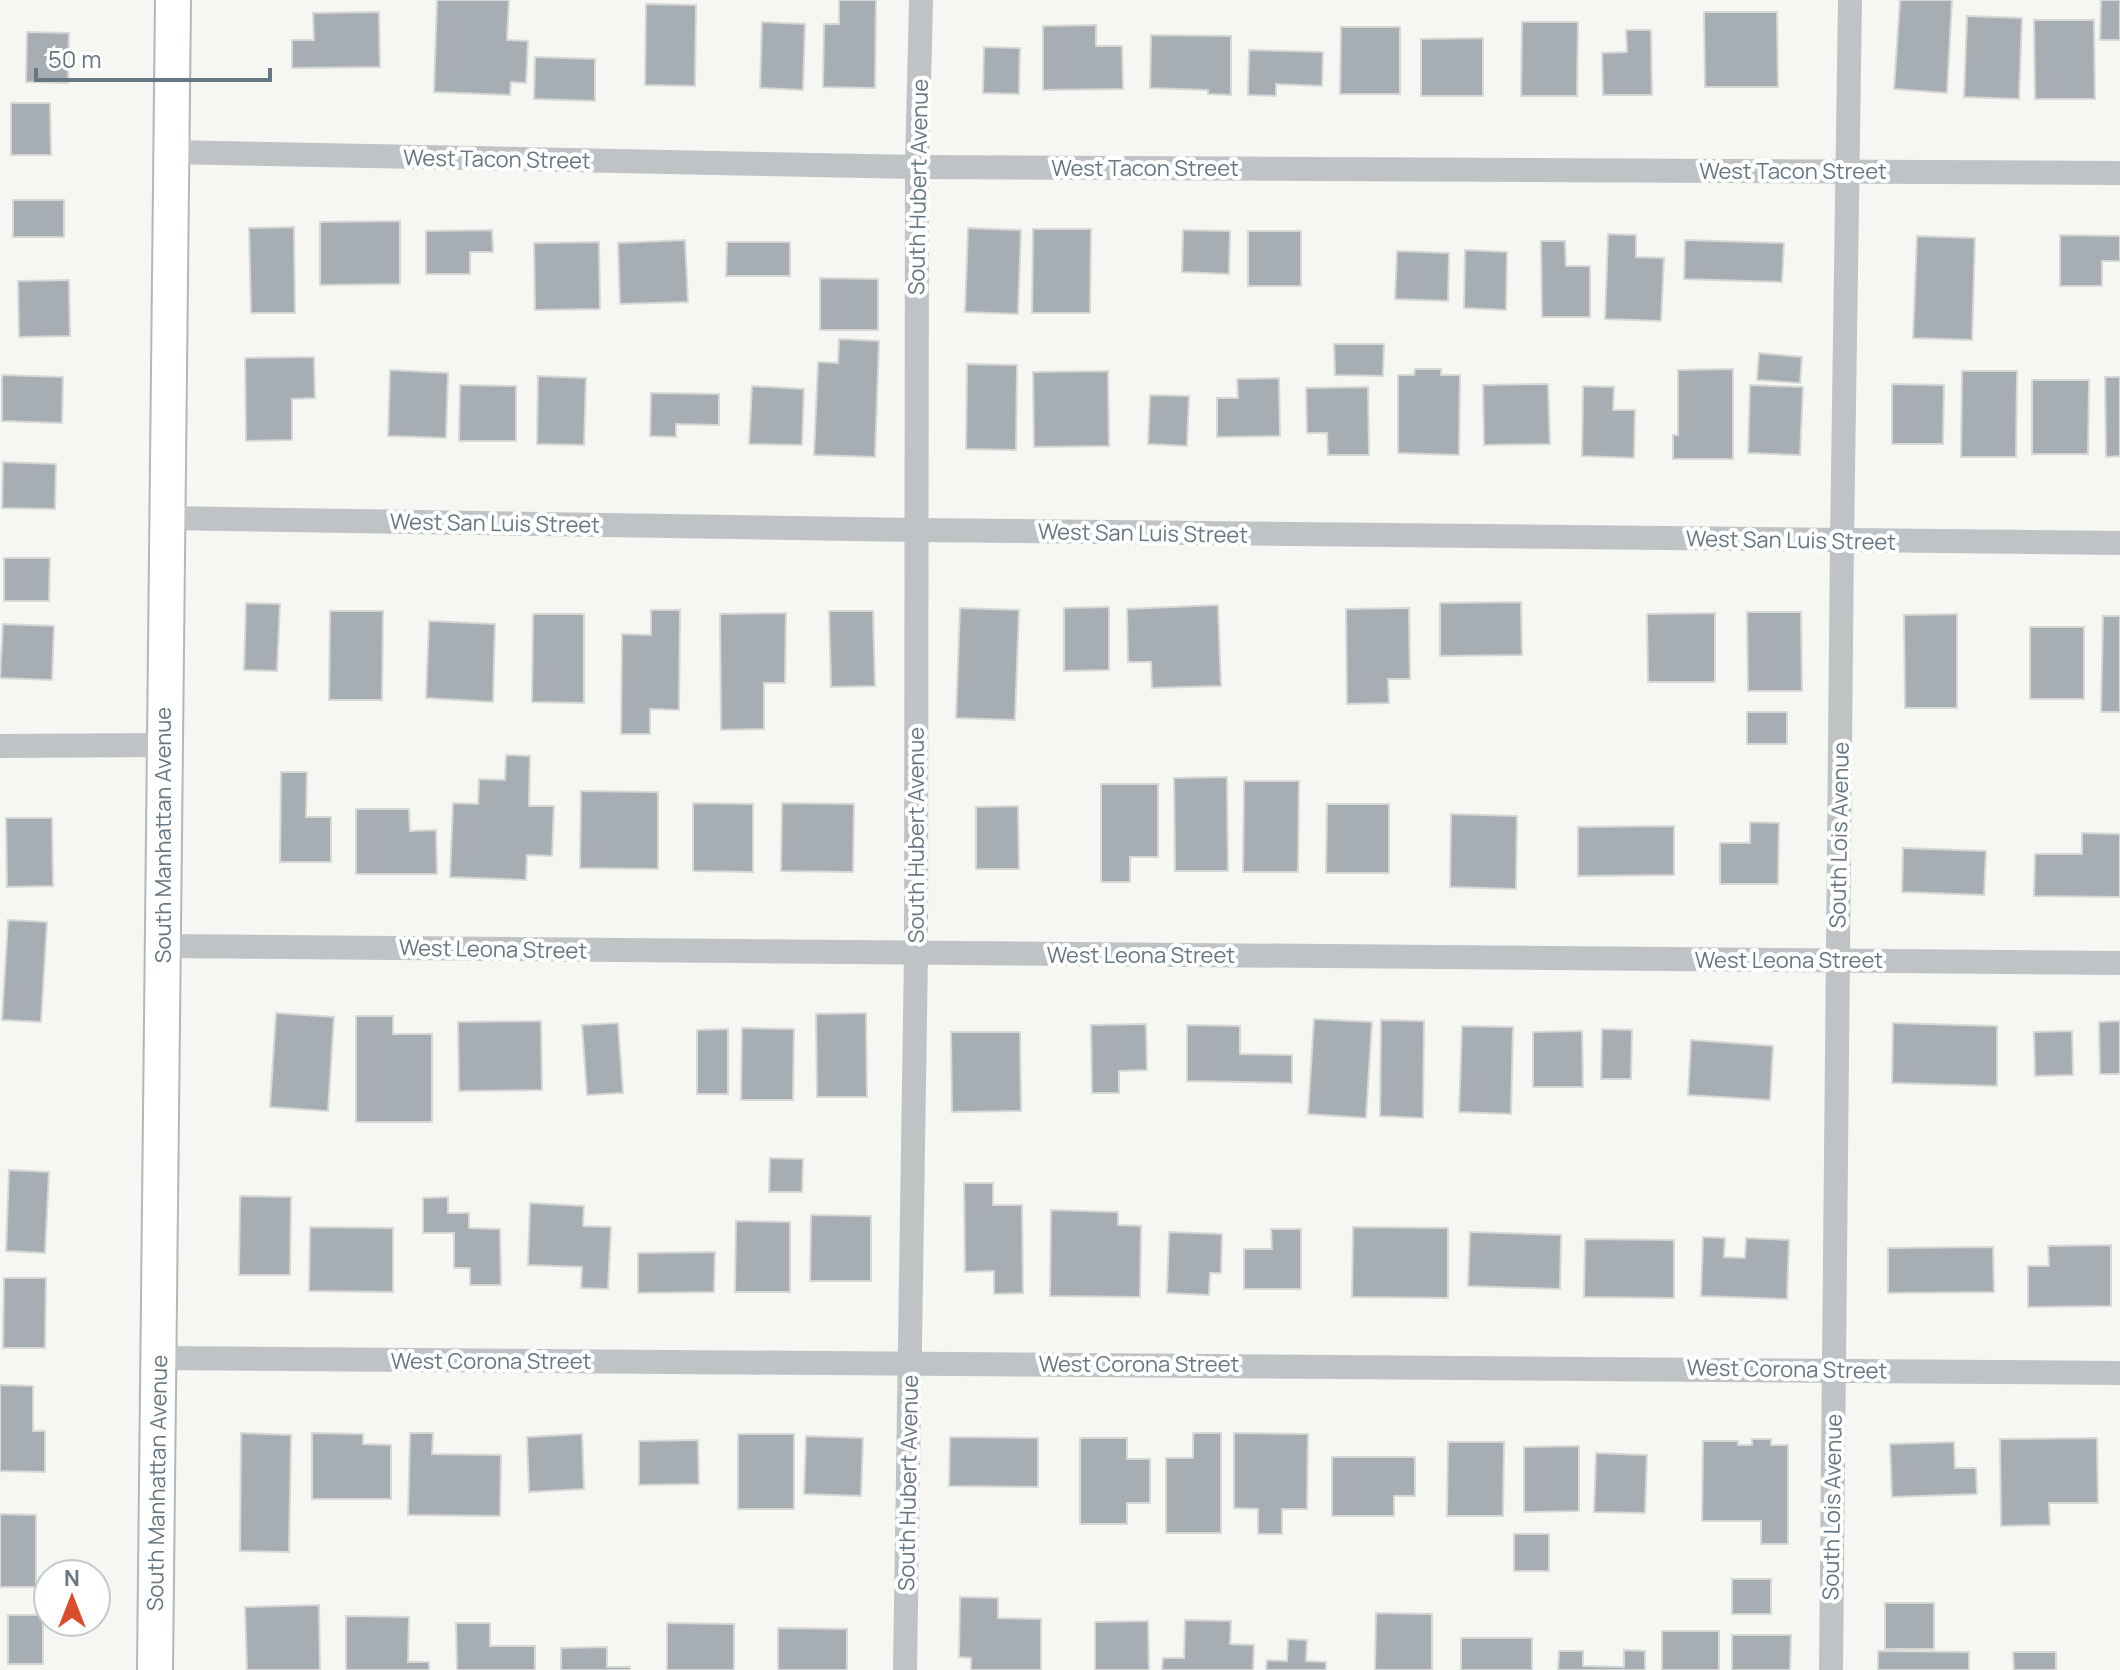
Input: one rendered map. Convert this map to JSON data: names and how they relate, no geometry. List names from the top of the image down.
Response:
{
  "streets": {
    "main road": ["South Manhattan Avenue"],
    "street": [
      "West Tacon Street",
      "South Hubert Avenue",
      "West San Luis Street",
      "South Lois Avenue",
      "West Leona Street",
      "West Corona Street"
    ]
  },
  "crossings": [
    ["West Tacon Street", "South Hubert Avenue"],
    ["West Tacon Street", "South Manhattan Avenue"],
    ["West Tacon Street", "South Lois Avenue"],
    ["South Hubert Avenue", "West San Luis Street"],
    ["South Hubert Avenue", "West Leona Street"],
    ["South Hubert Avenue", "West Corona Street"],
    ["West San Luis Street", "South Manhattan Avenue"],
    ["West San Luis Street", "South Lois Avenue"],
    ["South Manhattan Avenue", "West Leona Street"],
    ["South Manhattan Avenue", "West Corona Street"],
    ["South Lois Avenue", "West Leona Street"],
    ["South Lois Avenue", "West Corona Street"]
  ],
  "scale_bar": "50 m",
  "north": "top"
}
